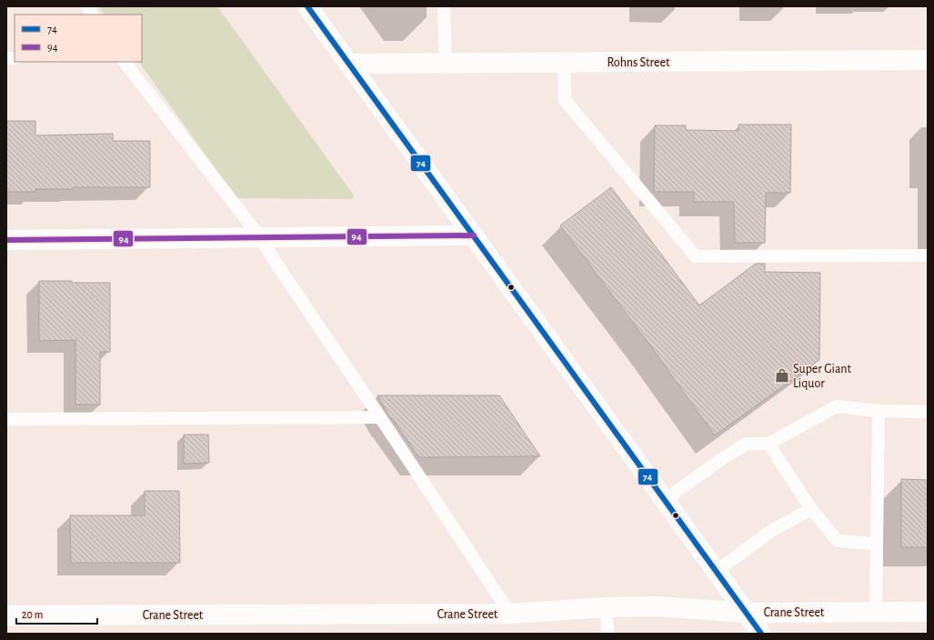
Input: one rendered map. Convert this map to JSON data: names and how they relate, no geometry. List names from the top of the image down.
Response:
{
  "streets": {
    "street": ["Rohns Street", "Crane Street"]
  },
  "places": {
    "shop": ["Super Giant Liquor"]
  },
  "lines": ["transit line 74", "transit line 94"],
  "legend": ["74", "94"],
  "scale_bar": "20 m"
}
